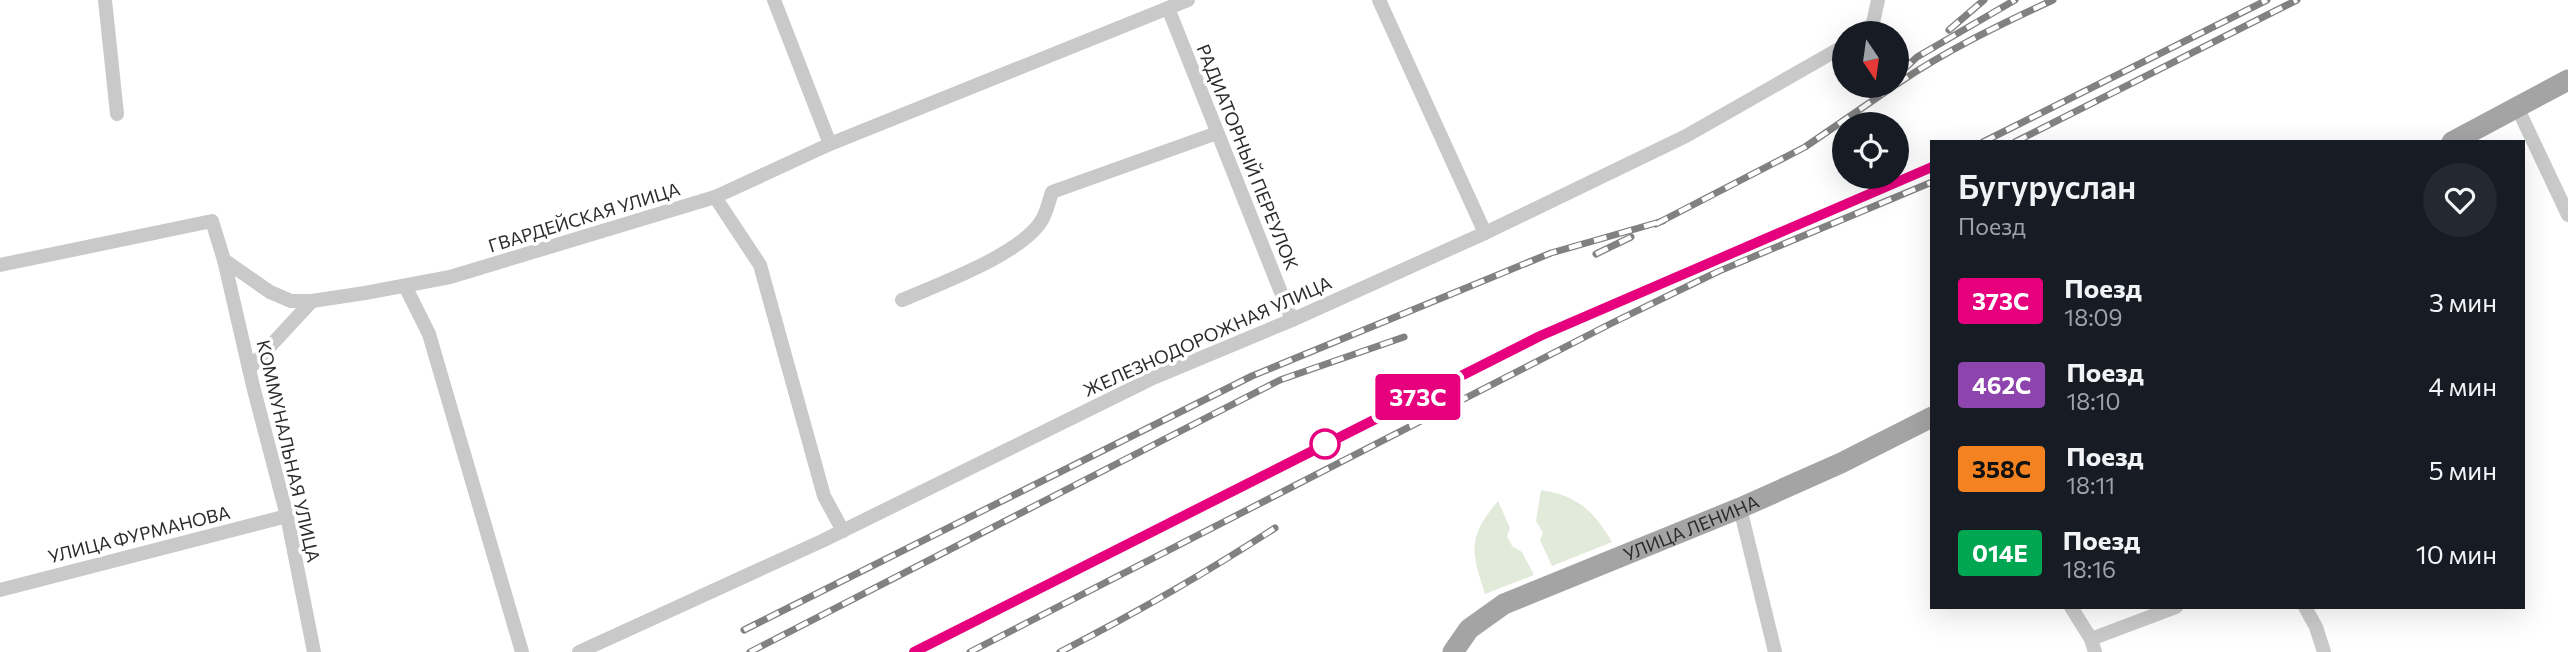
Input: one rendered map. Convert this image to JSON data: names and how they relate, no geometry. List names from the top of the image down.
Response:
{
  "streets": {
    "main road": ["УЛИЦА ЛЕНИНА"],
    "street": [
      "РАДИАТОРНЫЙ ПЕРЕУЛОК",
      "ГВАРДЕЙСКАЯ УЛИЦА",
      "ЖЕЛЕЗНОДОРОЖНАЯ УЛИЦА",
      "КОММУНАЛЬНАЯ УЛИЦА",
      "УЛИЦА ФУРМАНОВА"
    ]
  },
  "crossings": [
    ["РАДИАТОРНЫЙ ПЕРЕУЛОК", "ГВАРДЕЙСКАЯ УЛИЦА"],
    ["РАДИАТОРНЫЙ ПЕРЕУЛОК", "ЖЕЛЕЗНОДОРОЖНАЯ УЛИЦА"],
    ["ГВАРДЕЙСКАЯ УЛИЦА", "КОММУНАЛЬНАЯ УЛИЦА"],
    ["КОММУНАЛЬНАЯ УЛИЦА", "УЛИЦА ФУРМАНОВА"]
  ],
  "north": "bottom",
  "page": {
    "on_map": "373C",
    "heading": ["Бугуруслан", "Поезд"],
    "list": [
      {
        "mark": "373C",
        "name": "Поезд",
        "note": "18:09",
        "value": "3 мин"
      },
      {
        "mark": "462С",
        "name": "Поезд",
        "note": "18:10",
        "value": "4 мин"
      },
      {
        "mark": "358С",
        "name": "Поезд",
        "note": "18:11",
        "value": "5 мин"
      },
      {
        "mark": "014Е",
        "name": "Поезд",
        "note": "18:16",
        "value": "10 мин"
      }
    ]
  }
}
